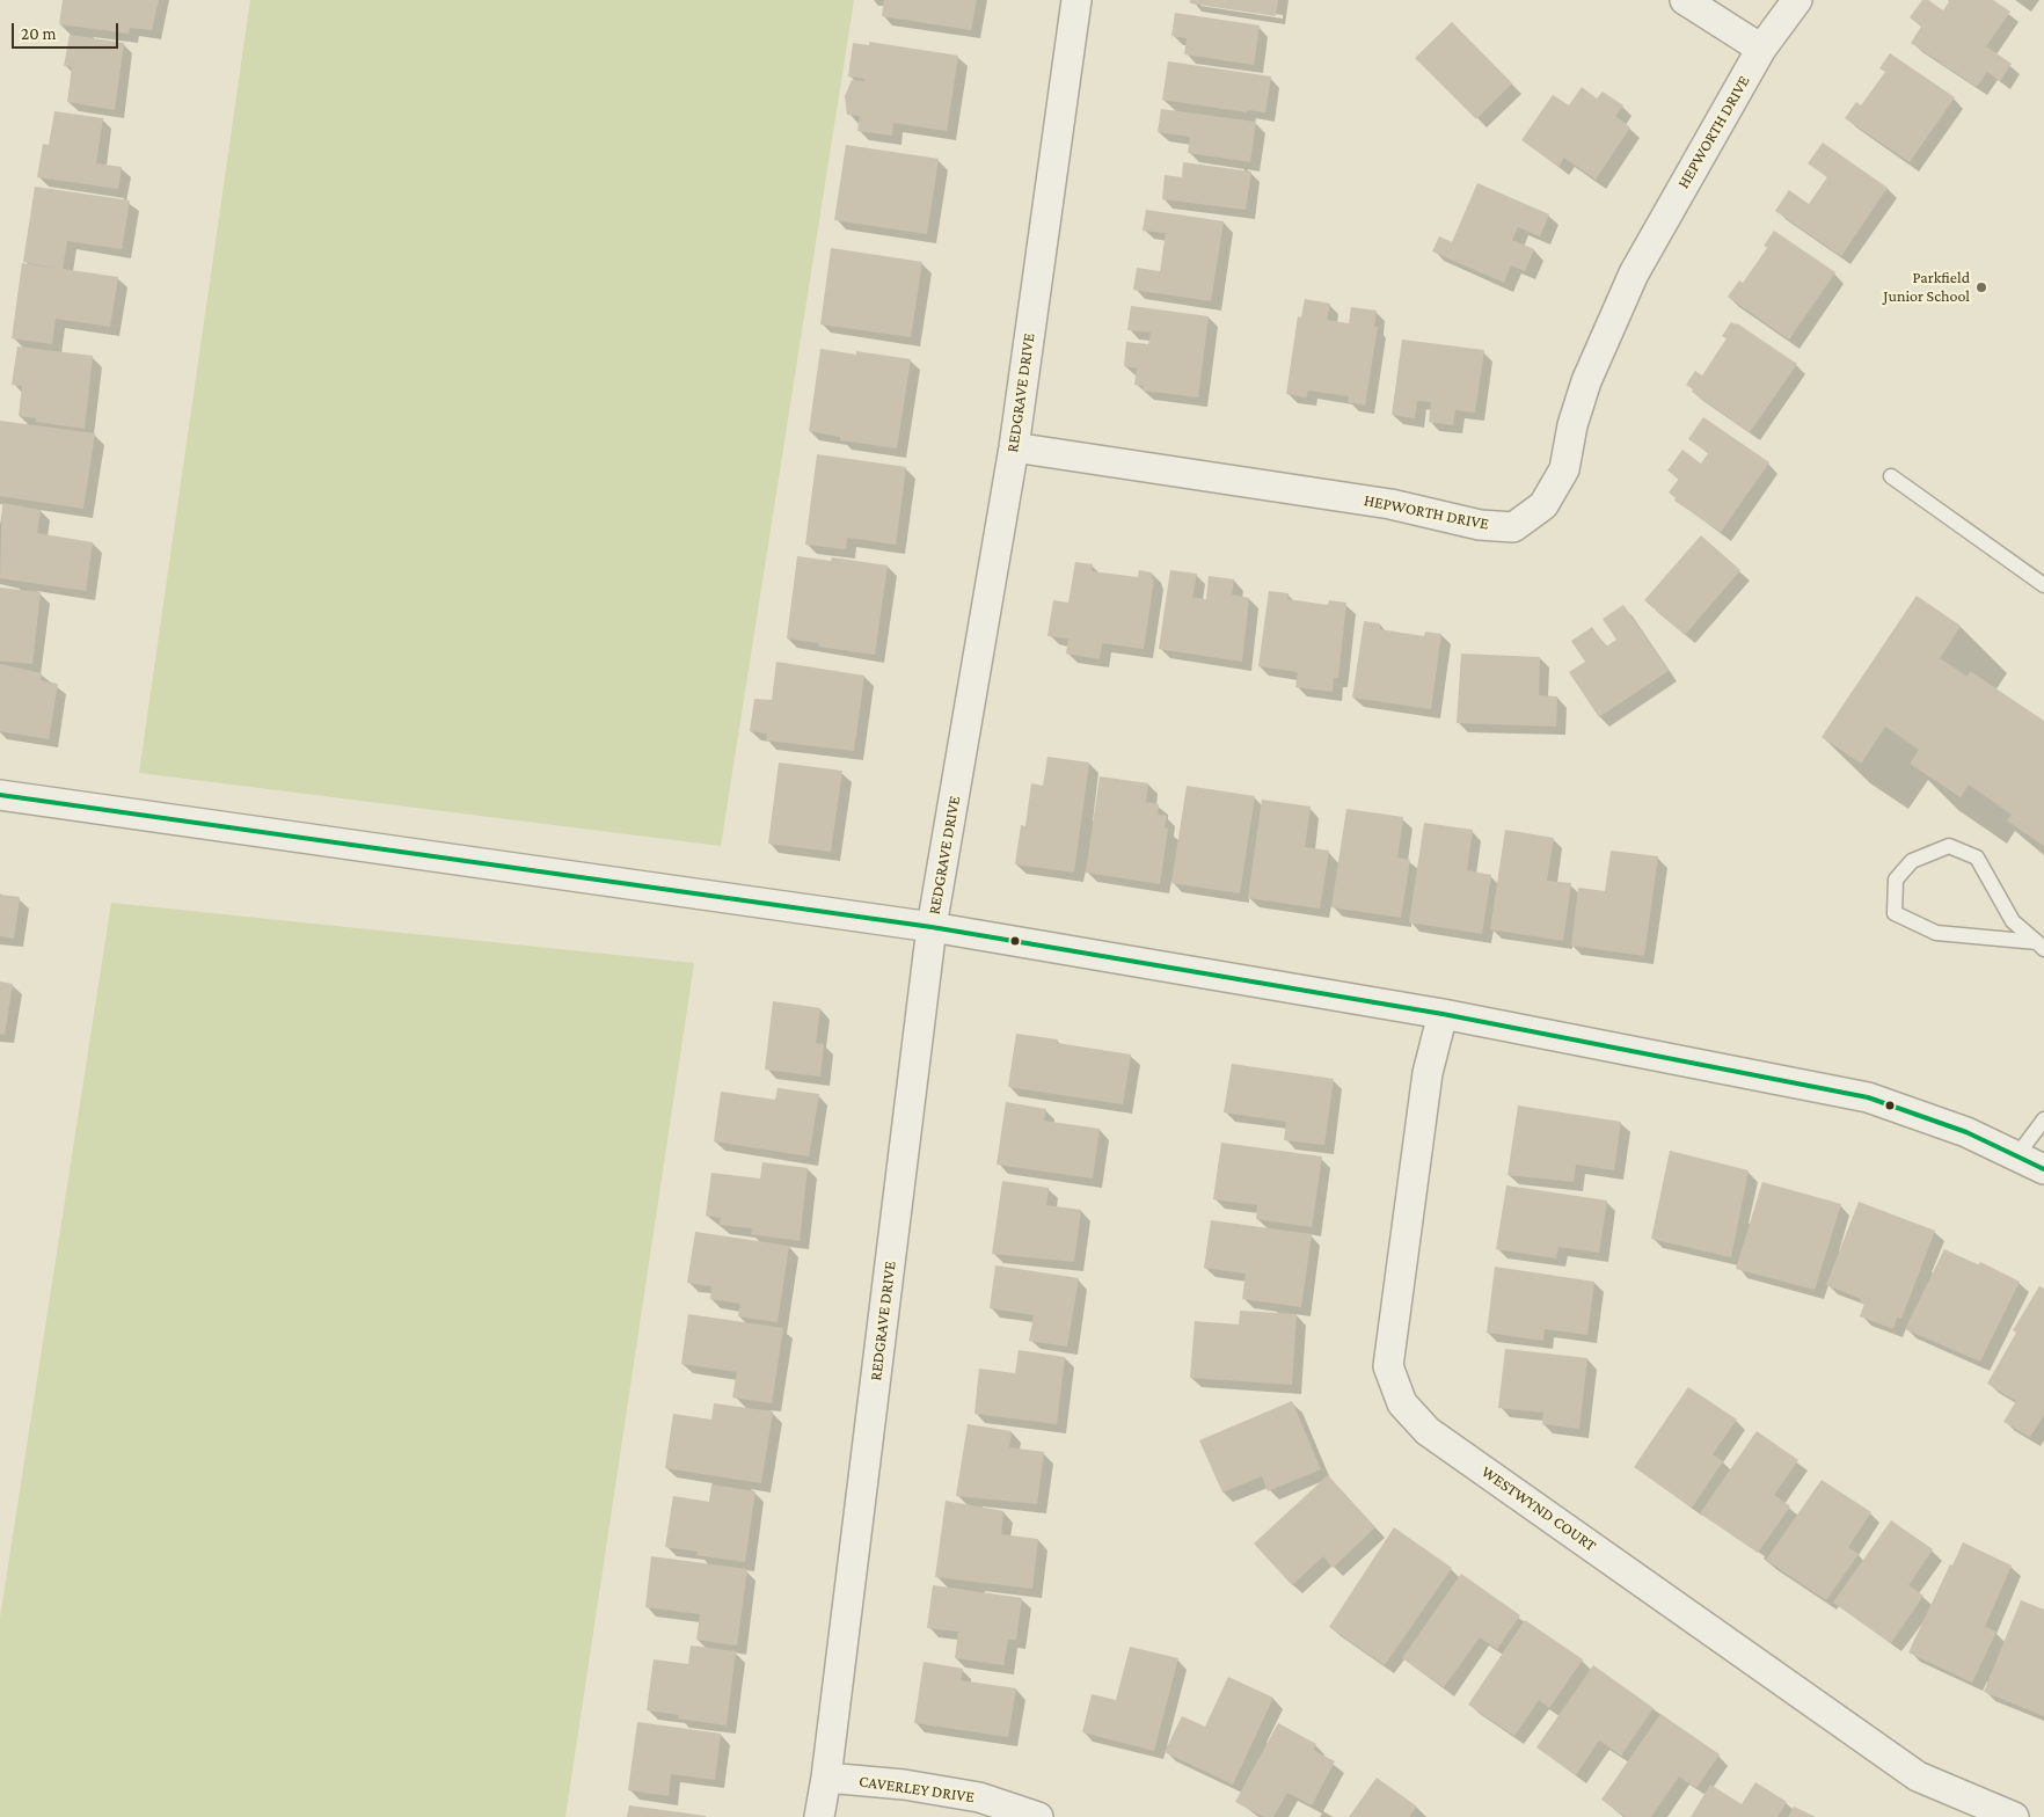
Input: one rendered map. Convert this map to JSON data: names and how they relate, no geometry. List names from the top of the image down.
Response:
{
  "streets": {
    "street": [
      "HEPWORTH DRIVE",
      "REDGRAVE DRIVE",
      "WESTWYND COURT",
      "CAVERLEY DRIVE"
    ]
  },
  "crossings": [
    ["HEPWORTH DRIVE", "REDGRAVE DRIVE"],
    ["REDGRAVE DRIVE", "CAVERLEY DRIVE"]
  ],
  "places": ["Parkfield Junior School"],
  "scale_bar": "20 m"
}
